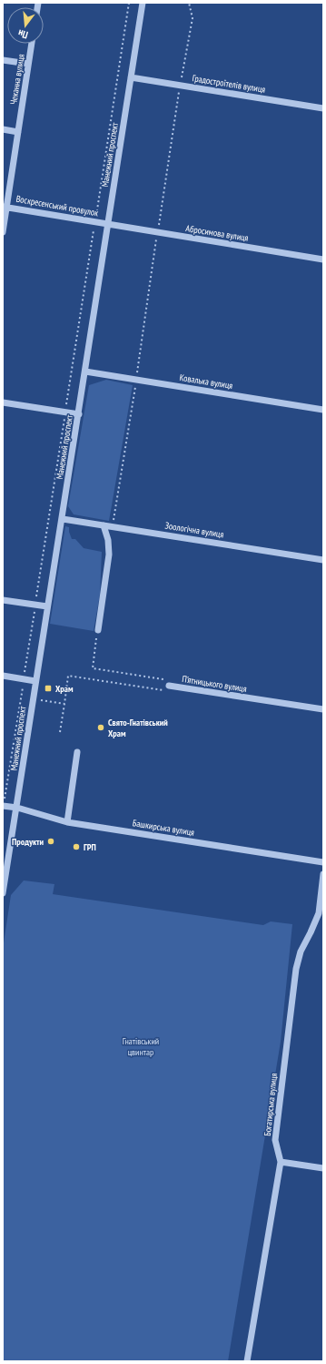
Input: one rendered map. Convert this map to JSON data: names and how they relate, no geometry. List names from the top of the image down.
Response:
{
  "streets": {
    "street": [
      "Чеканна вулиця",
      "Градостроїтелiв вулиця",
      "Манежний проспект",
      "Воскресенський провулок",
      "Абросимова вулиця",
      "Ковалька вулиця",
      "Зоологічна вулиця",
      "П’ятницького вулиця",
      "Башкирська вулиця",
      "Богатирська вулиця"
    ]
  },
  "crossings": [
    ["Чеканна вулиця", "Воскресенський провулок"],
    ["Градостроїтелiв вулиця", "Манежний проспект"],
    ["Манежний проспект", "Воскресенський провулок"],
    ["Манежний проспект", "Абросимова вулиця"],
    ["Манежний проспект", "Ковалька вулиця"],
    ["Манежний проспект", "Зоологічна вулиця"],
    ["Манежний проспект", "Башкирська вулиця"],
    ["Воскресенський провулок", "Абросимова вулиця"]
  ],
  "parks": ["Гнатівський цвинтар"],
  "places": {
    "transit": ["Храм"],
    "other": ["Свято-Гнатівський Храм", "Продукти", "ГРП"]
  },
  "north": "bottom"
}
